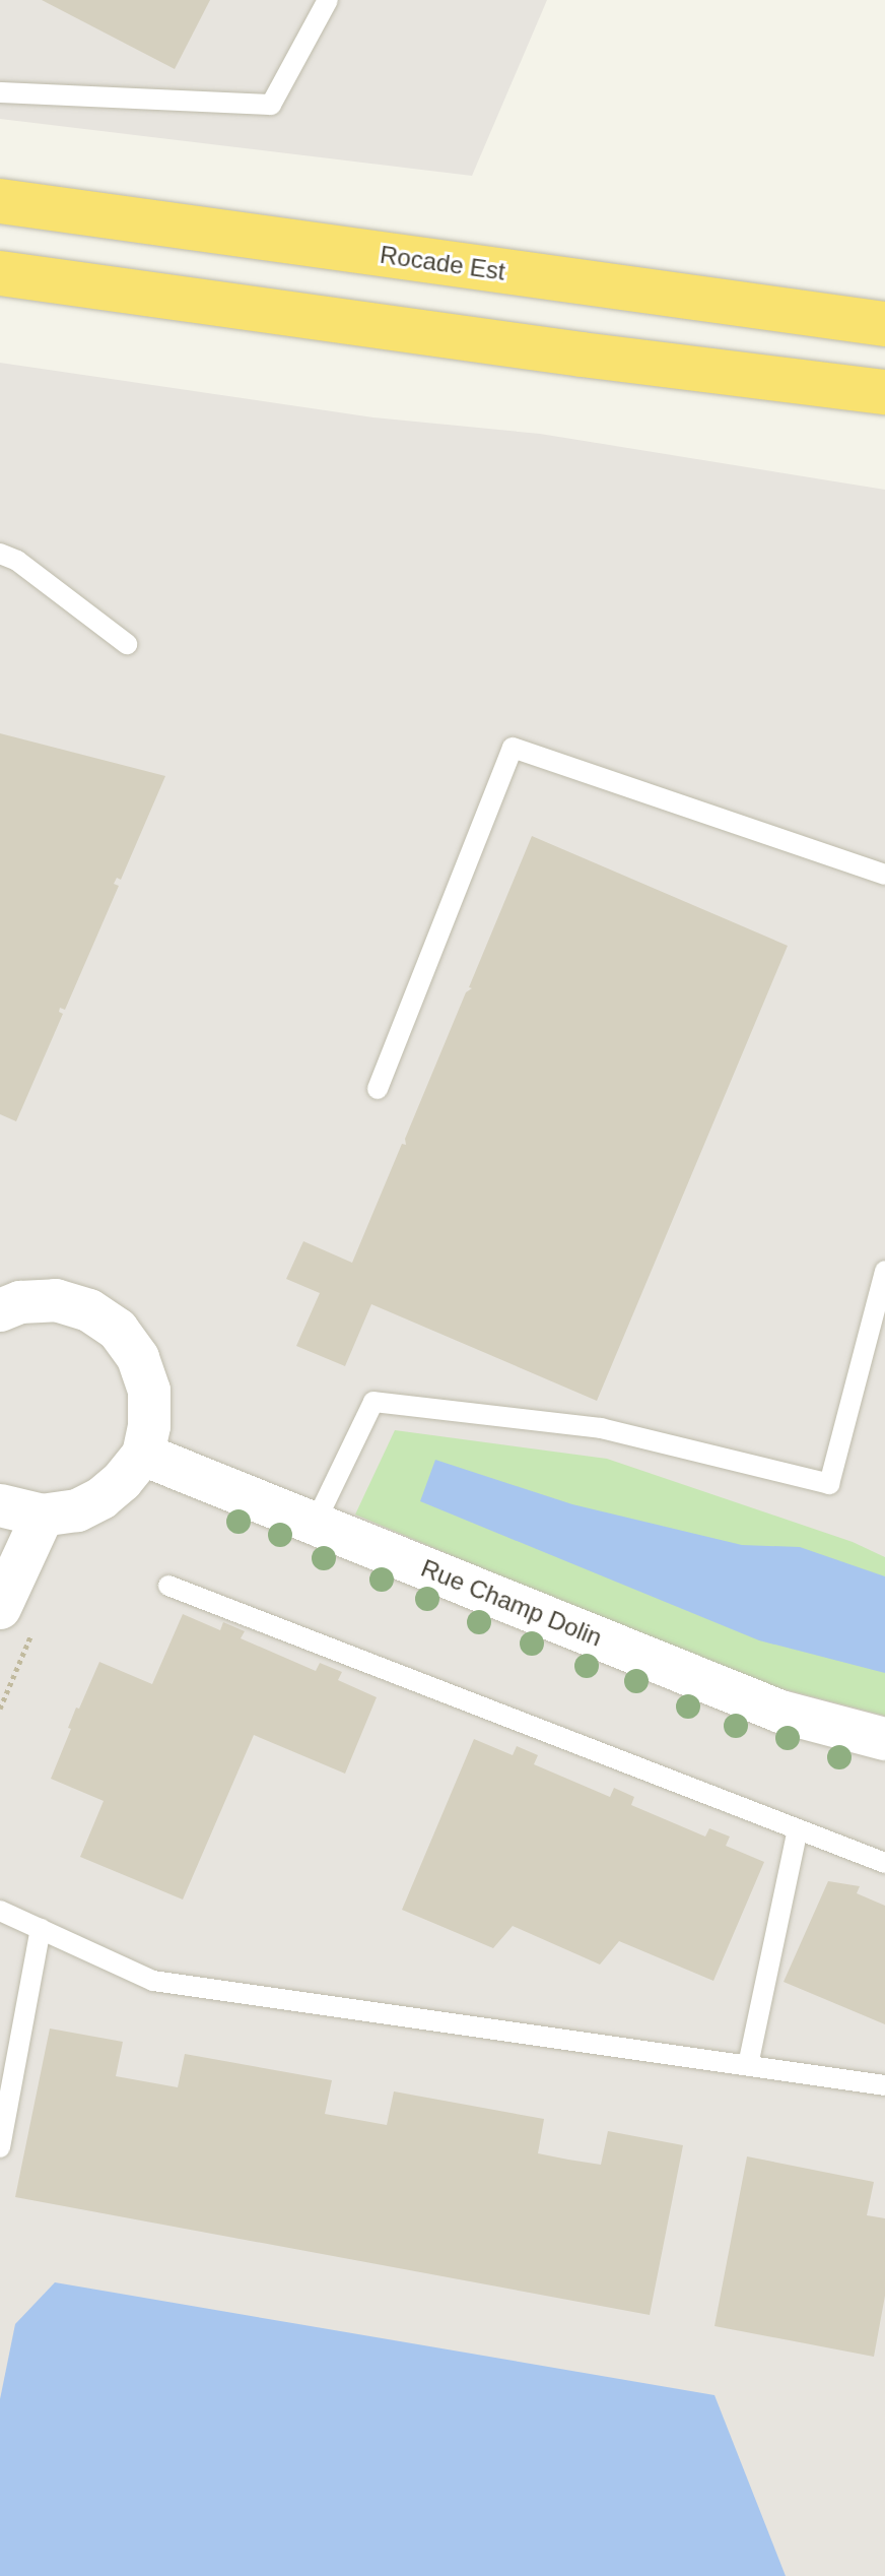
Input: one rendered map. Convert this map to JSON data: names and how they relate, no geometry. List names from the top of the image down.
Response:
{
  "streets": {
    "highway": ["Rocade Est"],
    "street": ["Rue Champ Dolin"]
  }
}
